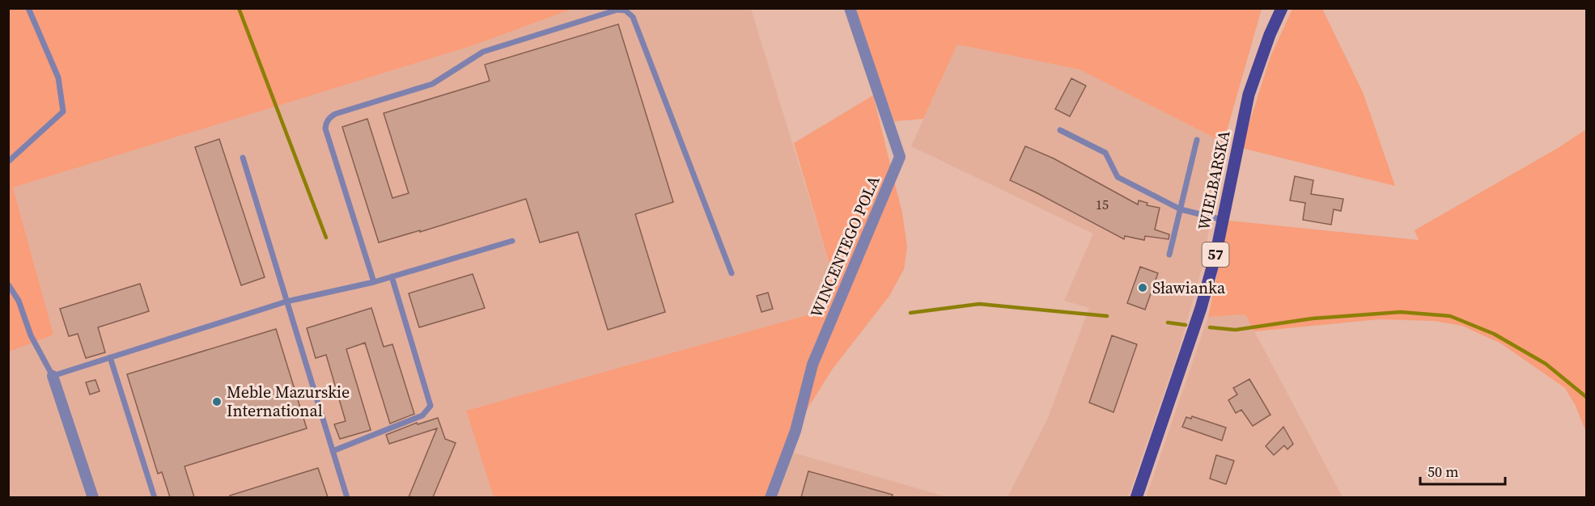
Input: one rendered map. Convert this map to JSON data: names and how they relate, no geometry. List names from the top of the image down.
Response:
{
  "streets": {
    "main road": ["WIELBARSKA", "57"],
    "street": ["WINCENTEGO POLA"]
  },
  "places": ["Sławianka", "Meble Mazurskie International"],
  "house_numbers": ["15"],
  "scale_bar": "50 m"
}
